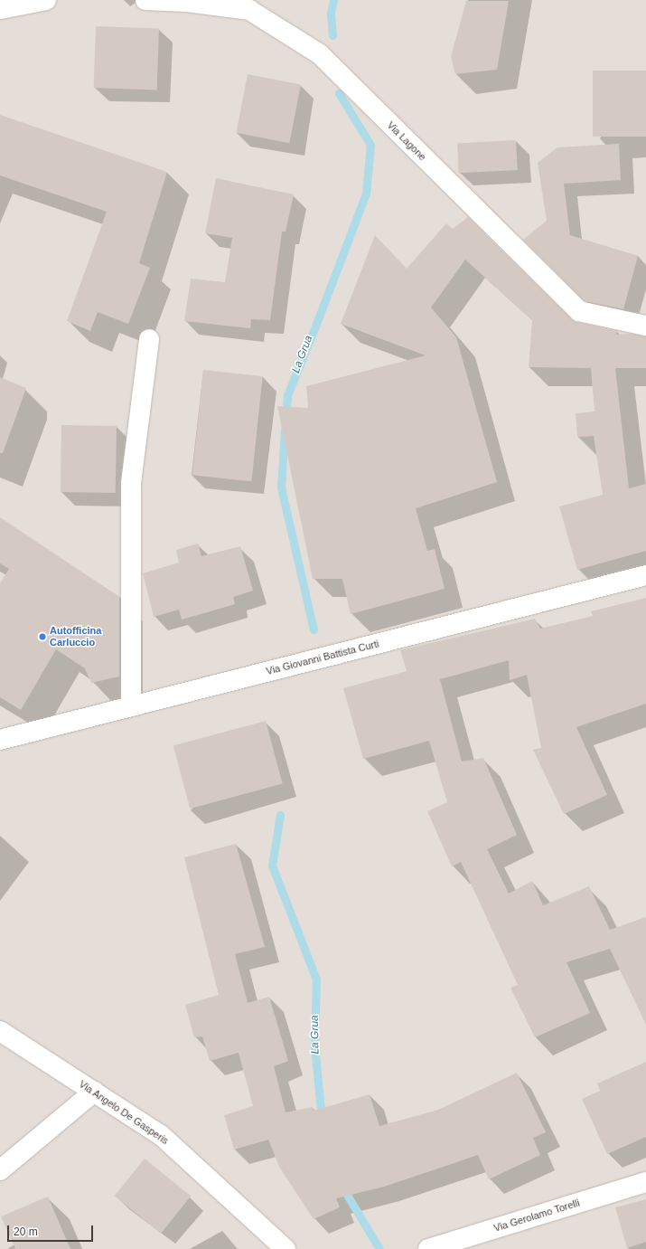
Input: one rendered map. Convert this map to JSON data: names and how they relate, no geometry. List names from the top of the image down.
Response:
{
  "streets": {
    "street": [
      "Via Lagone",
      "Via Giovanni Battista Curti",
      "Via Angelo De Gasperis",
      "Via Gerolamo Torelli"
    ]
  },
  "water": ["La Grua"],
  "places": ["Autofficina Carluccio"],
  "scale_bar": "20 m"
}
